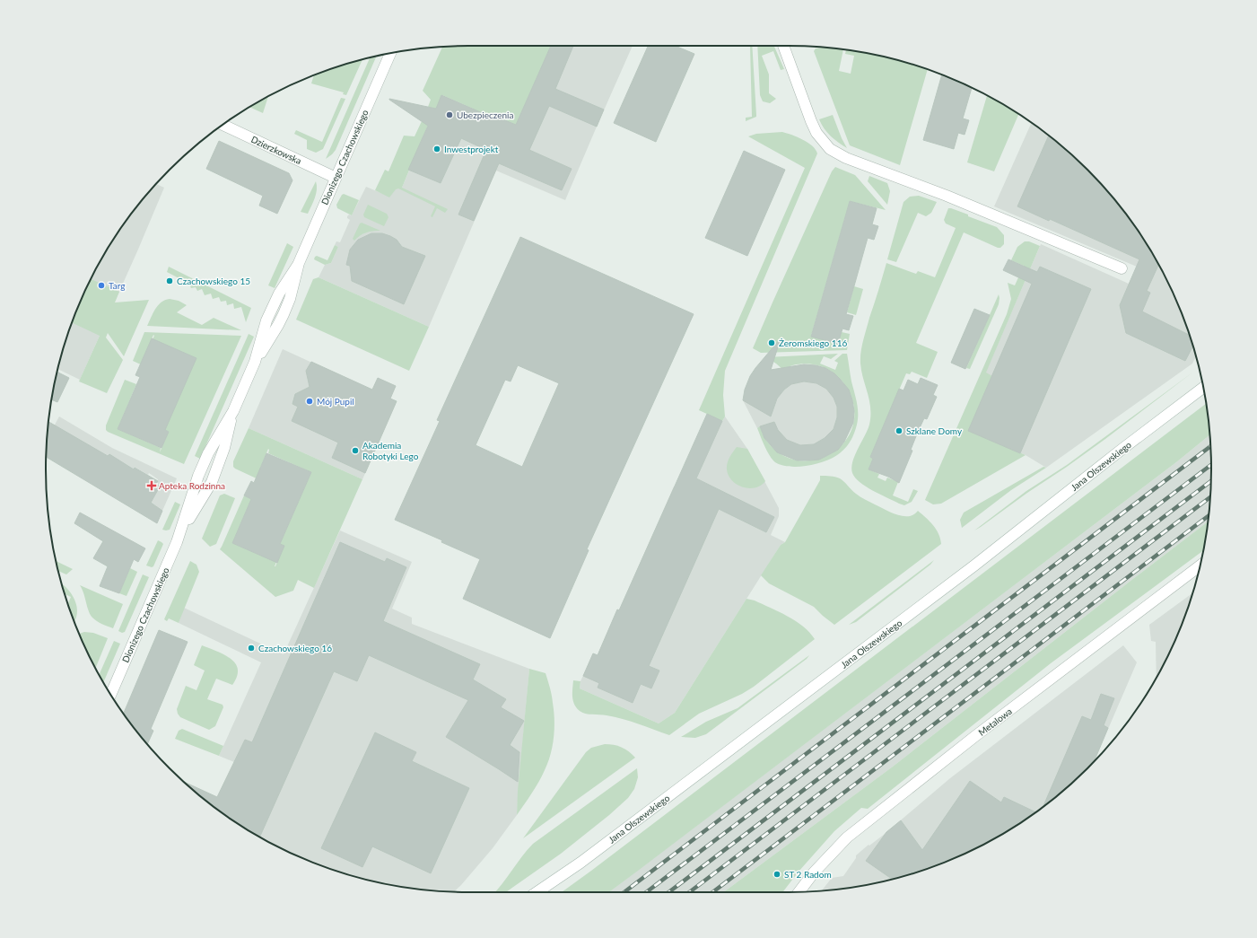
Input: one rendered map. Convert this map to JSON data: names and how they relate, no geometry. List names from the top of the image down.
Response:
{
  "streets": {
    "street": [
      "Dzierzkowska",
      "Dionizego Czachowskiego",
      "Jana Olszewskiego",
      "Metalowa"
    ]
  },
  "crossings": [
    ["Dzierzkowska", "Dionizego Czachowskiego"]
  ],
  "places": {
    "other": [
      "Ubezpieczenia",
      "Inwestprojekt",
      "Czachowskiego 15",
      "Targ",
      "Żeromskiego 116",
      "Mój Pupil",
      "Szklane Domy",
      "Akademia Robotyki Lego",
      "Czachowskiego 16",
      "ST 2 Radom"
    ],
    "health": ["Apteka Rodzinna"]
  }
}
